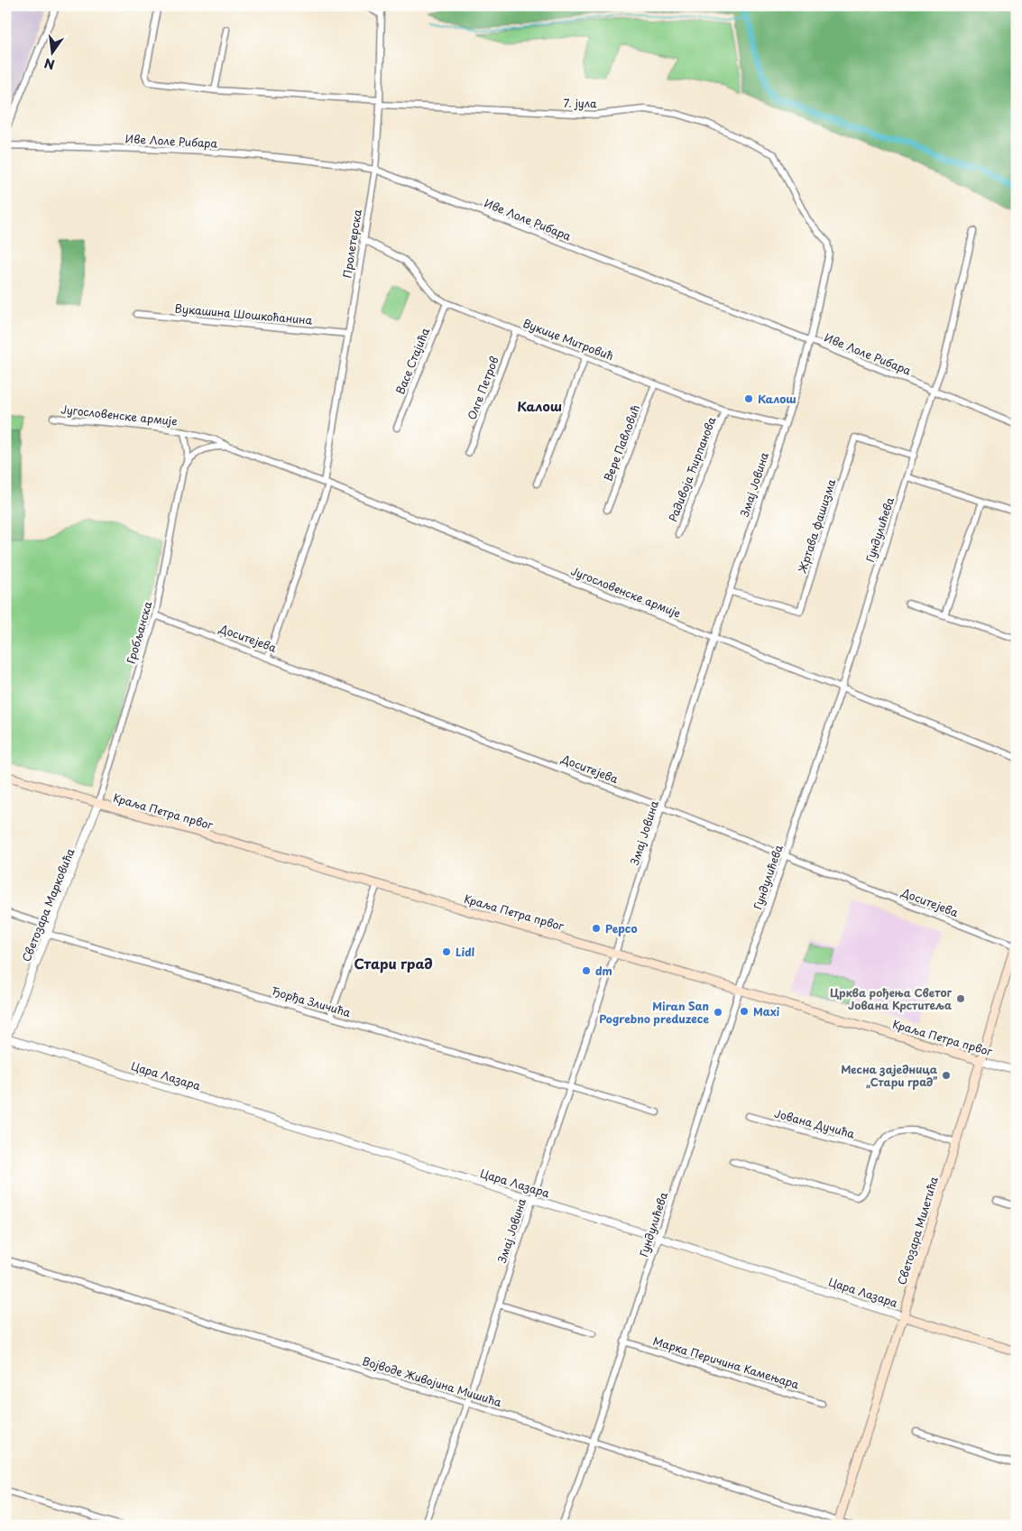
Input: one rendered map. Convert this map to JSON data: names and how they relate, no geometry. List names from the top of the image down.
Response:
{
  "streets": {
    "main road": ["Краља Петра првог", "Цара Лазара", "Светозара Милетића"],
    "street": [
      "7. јула",
      "Иве Лоле Рибара",
      "Пролетерска",
      "Вукашина Шошкоћанина",
      "Вукице Митровић",
      "Васе Стајића",
      "Олге Петров",
      "Југословенске армије",
      "Вере Павловић",
      "Радивоја Ћирпанова",
      "Змај Јовина",
      "Жртава фашизма",
      "Гундулићева",
      "Гробљанска",
      "Доситејева",
      "Светозара Марковића",
      "Ђорђа Зличића",
      "Јована Дучића",
      "Марка Перичина Камењара",
      "Војводе Живојина Мишића"
    ]
  },
  "crossings": [
    ["7. јула", "Пролетерска"],
    ["7. јула", "Змај Јовина"],
    ["Иве Лоле Рибара", "Пролетерска"],
    ["Иве Лоле Рибара", "Змај Јовина"],
    ["Иве Лоле Рибара", "Гундулићева"],
    ["Пролетерска", "Вукашина Шошкоћанина"],
    ["Пролетерска", "Вукице Митровић"],
    ["Пролетерска", "Југословенске армије"],
    ["Пролетерска", "Доситејева"],
    ["Вукице Митровић", "Васе Стајића"],
    ["Вукице Митровић", "Олге Петров"],
    ["Вукице Митровић", "Вере Павловић"],
    ["Вукице Митровић", "Радивоја Ћирпанова"],
    ["Вукице Митровић", "Змај Јовина"],
    ["Југословенске армије", "Змај Јовина"],
    ["Југословенске армије", "Гундулићева"],
    ["Југословенске армије", "Гробљанска"],
    ["Змај Јовина", "Жртава фашизма"],
    ["Змај Јовина", "Доситејева"],
    ["Змај Јовина", "Краља Петра првог"],
    ["Змај Јовина", "Ђорђа Зличића"],
    ["Змај Јовина", "Цара Лазара"],
    ["Змај Јовина", "Војводе Живојина Мишића"],
    ["Жртава фашизма", "Гундулићева"],
    ["Гундулићева", "Доситејева"],
    ["Гундулићева", "Краља Петра првог"],
    ["Гундулићева", "Цара Лазара"],
    ["Гундулићева", "Марка Перичина Камењара"],
    ["Гундулићева", "Војводе Живојина Мишића"],
    ["Гробљанска", "Доситејева"],
    ["Гробљанска", "Краља Петра првог"],
    ["Гробљанска", "Светозара Марковића"],
    ["Доситејева", "Светозара Милетића"],
    ["Краља Петра првог", "Светозара Марковића"],
    ["Краља Петра првог", "Светозара Милетића"],
    ["Светозара Марковића", "Ђорђа Зличића"],
    ["Светозара Марковића", "Цара Лазара"],
    ["Цара Лазара", "Светозара Милетића"],
    ["Светозара Милетића", "Војводе Живојина Мишића"]
  ],
  "districts": ["Калош", "Стари град"],
  "places": [
    "Калош",
    "Pepco",
    "Lidl",
    "dm",
    "Црква рођења Светог Јована Крститеља",
    "Maxi",
    "Miran San Pogrebno preduzece",
    "Месна заједница „Стари град”"
  ],
  "north": "bottom"
}
